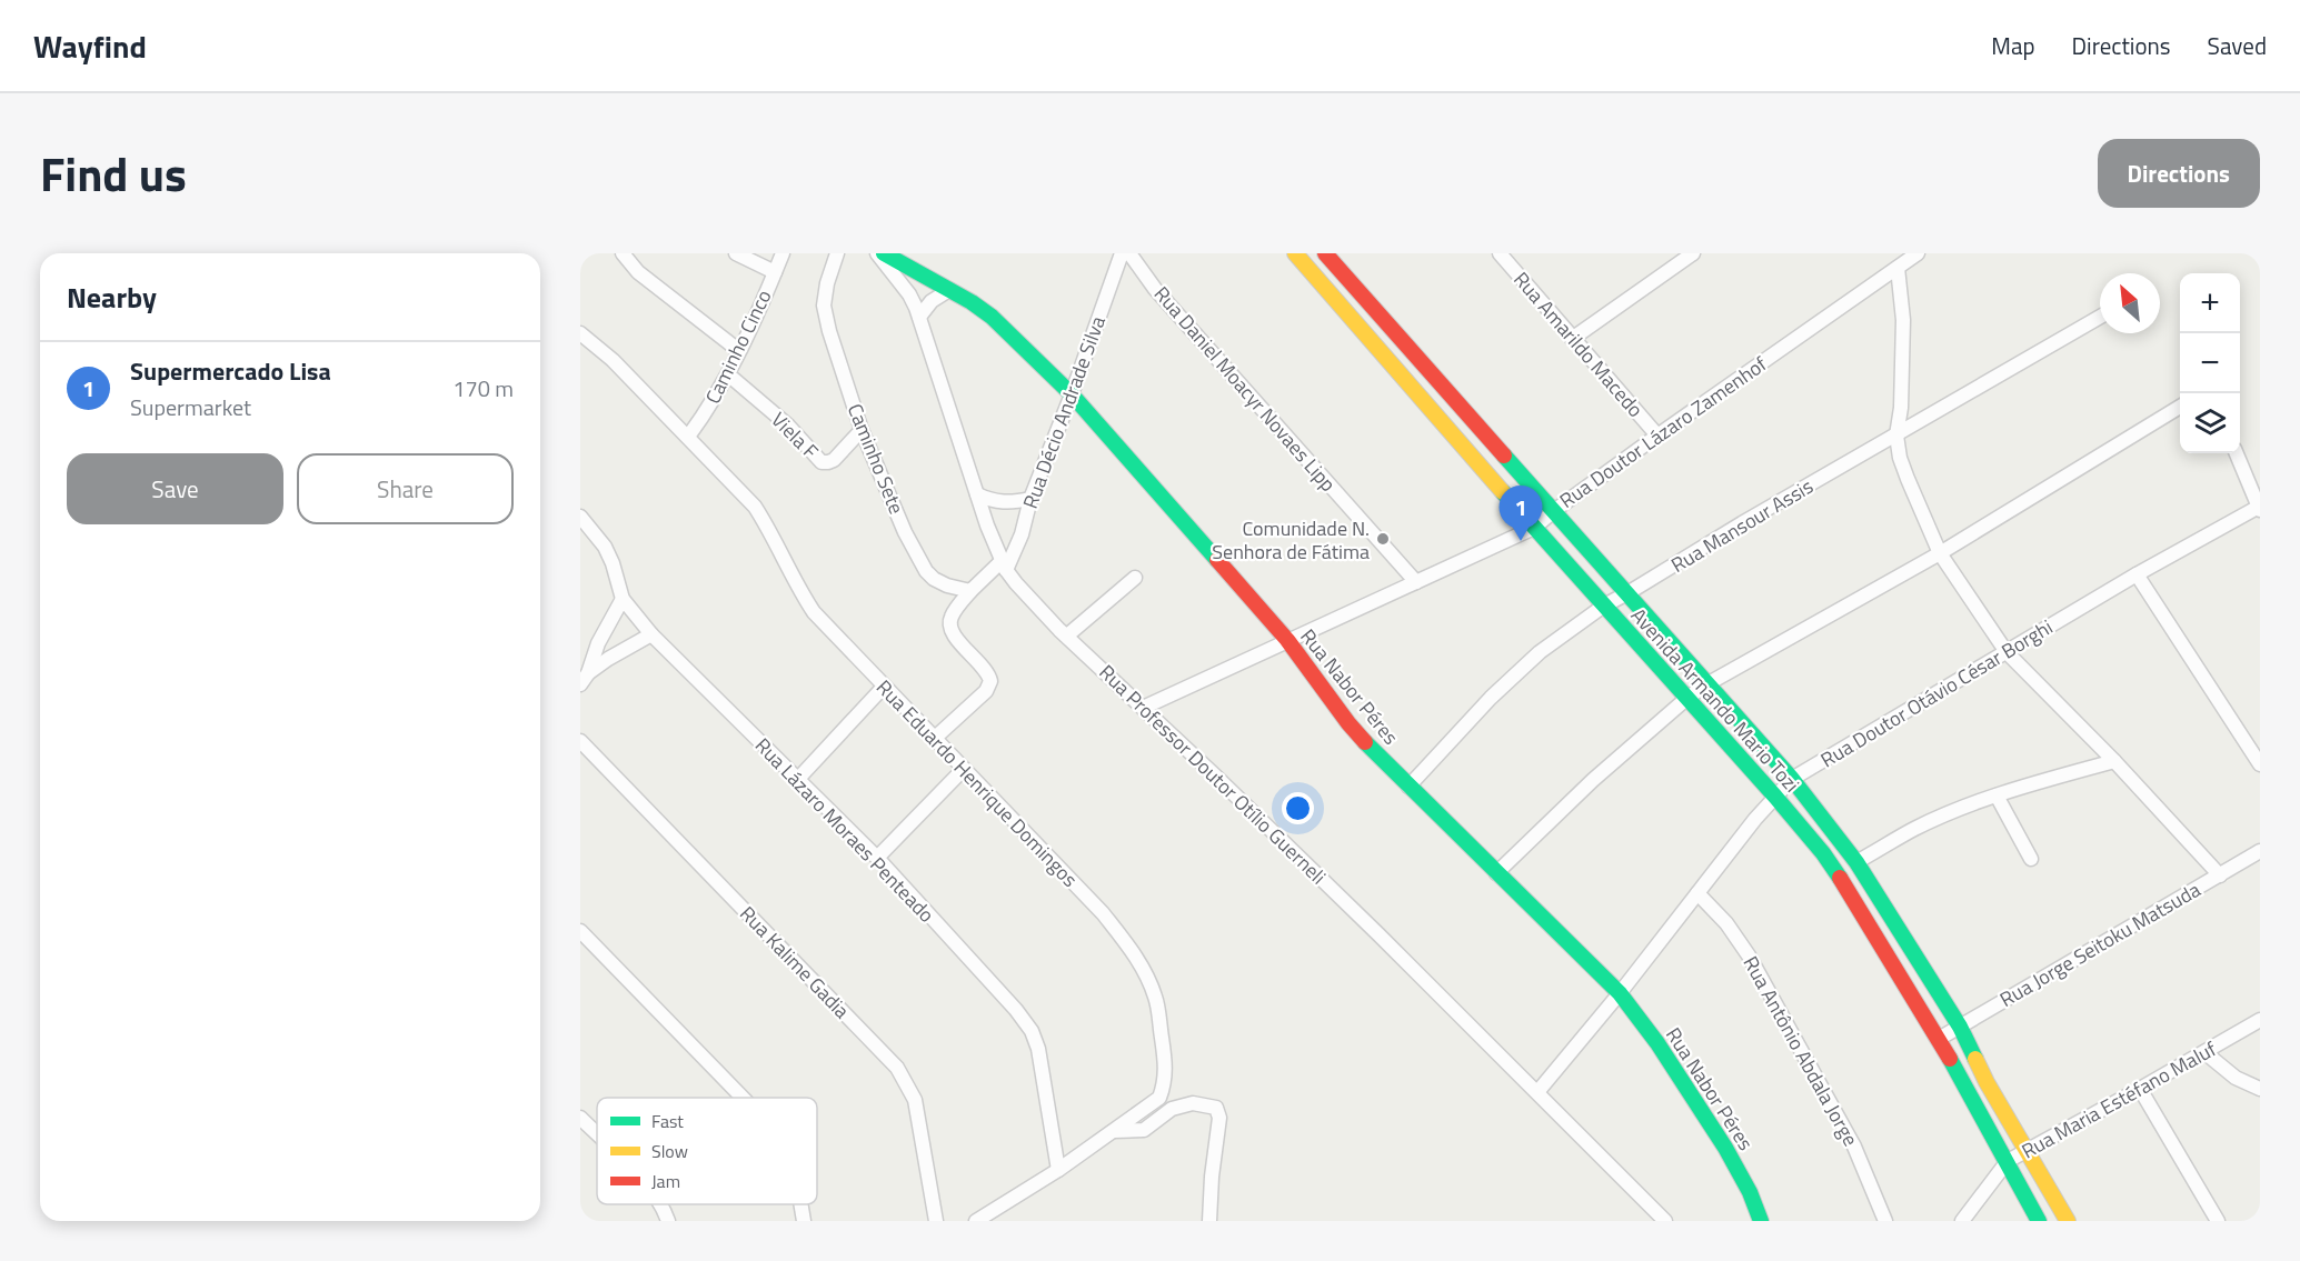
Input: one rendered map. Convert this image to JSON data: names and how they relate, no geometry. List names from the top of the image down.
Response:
{
  "streets": {
    "street": [
      "Rua Amarildo Macedo",
      "Caminho Cinco",
      "Rua Daniel Moacyr Novaes Lipp",
      "Rua Décio Andrade Silva",
      "Rua Doutor Lázaro Zamenhof",
      "Viela F",
      "Caminho Sete",
      "Rua Mansour Assis",
      "Rua Nabor Péres",
      "Rua Doutor Otávio César Borghi",
      "Avenida Armando Mario Tozi",
      "Rua Professor Doutor Otílio Guerneli",
      "Rua Eduardo Henrique Domingos",
      "Rua Lázaro Moraes Penteado",
      "Rua Jorge Seitoku Matsuda",
      "Rua Kalime Gadia",
      "Rua Antônio Abdala Jorge",
      "Rua Maria Estéfano Maluf"
    ]
  },
  "crossings": [
    ["Rua Amarildo Macedo", "Rua Doutor Lázaro Zamenhof"],
    ["Caminho Cinco", "Viela F"],
    ["Caminho Cinco", "Rua Eduardo Henrique Domingos"],
    ["Rua Daniel Moacyr Novaes Lipp", "Rua Doutor Lázaro Zamenhof"],
    ["Rua Décio Andrade Silva", "Rua Nabor Péres"],
    ["Rua Décio Andrade Silva", "Rua Professor Doutor Otílio Guerneli"],
    ["Rua Doutor Lázaro Zamenhof", "Rua Nabor Péres"],
    ["Rua Doutor Lázaro Zamenhof", "Avenida Armando Mario Tozi"],
    ["Rua Doutor Lázaro Zamenhof", "Rua Professor Doutor Otílio Guerneli"],
    ["Viela F", "Caminho Sete"],
    ["Rua Mansour Assis", "Rua Nabor Péres"],
    ["Rua Mansour Assis", "Avenida Armando Mario Tozi"],
    ["Rua Nabor Péres", "Rua Doutor Otávio César Borghi"],
    ["Rua Doutor Otávio César Borghi", "Avenida Armando Mario Tozi"],
    ["Rua Doutor Otávio César Borghi", "Rua Professor Doutor Otílio Guerneli"],
    ["Rua Doutor Otávio César Borghi", "Rua Antônio Abdala Jorge"],
    ["Avenida Armando Mario Tozi", "Rua Jorge Seitoku Matsuda"],
    ["Avenida Armando Mario Tozi", "Rua Maria Estéfano Maluf"],
    ["Rua Eduardo Henrique Domingos", "Rua Lázaro Moraes Penteado"]
  ],
  "places": ["Comunidade N. Senhora de Fátima"],
  "legend": ["Fast", "Slow", "Jam"],
  "north": "top left",
  "page": {
    "header": "Wayfind",
    "nav": ["Map", "Directions", "Saved"],
    "title": "Find us",
    "buttons": [
      "Directions",
      ["Save", "Share"]
    ],
    "heading": "Nearby",
    "map_buttons": ["+", "−"],
    "list": [
      {
        "mark": "1",
        "name": "Supermercado Lisa",
        "note": "Supermarket",
        "value": "170 m"
      }
    ],
    "pins": "1"
  }
}
